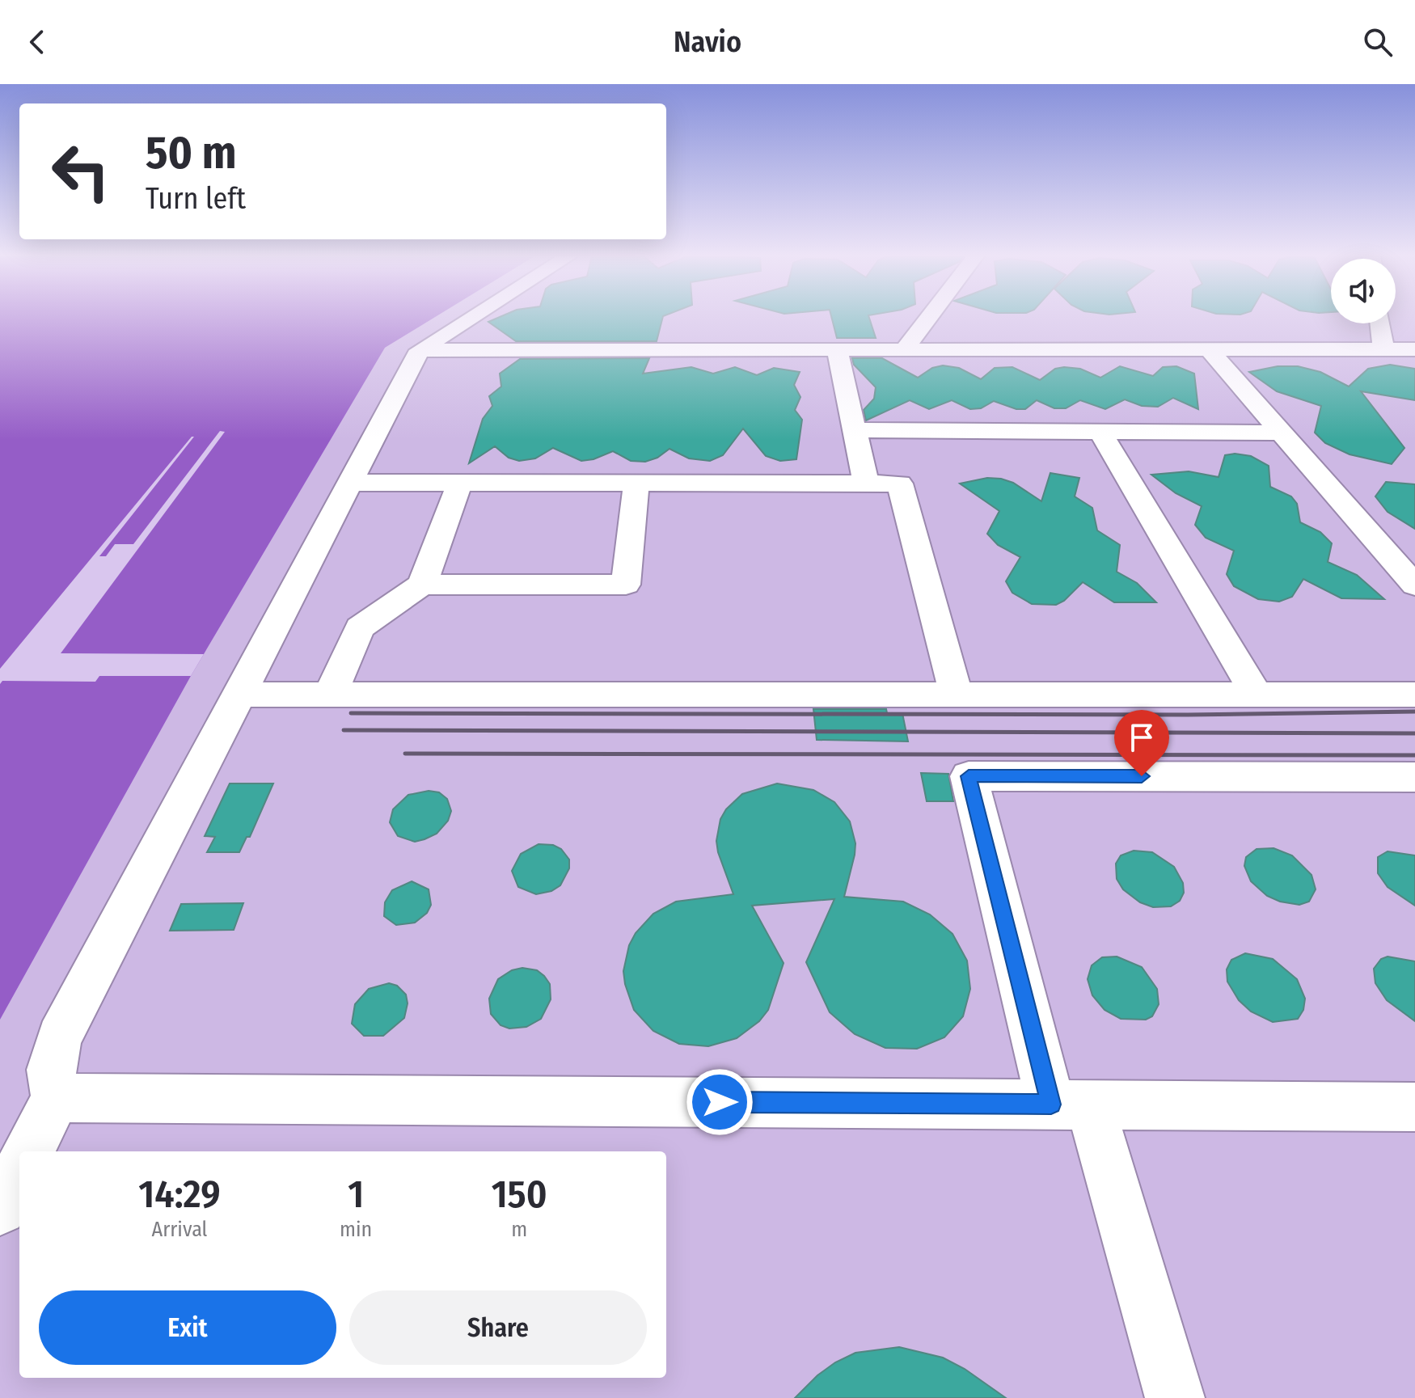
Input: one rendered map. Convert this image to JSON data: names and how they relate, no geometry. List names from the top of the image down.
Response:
{
  "page": {
    "header": "Navio",
    "turn": ["50 m", "Turn left"],
    "eta": [
      "14:29",
      "Arrival",
      "1",
      "min",
      "150",
      "m"
    ],
    "buttons": ["Exit", "Share"]
  }
}
